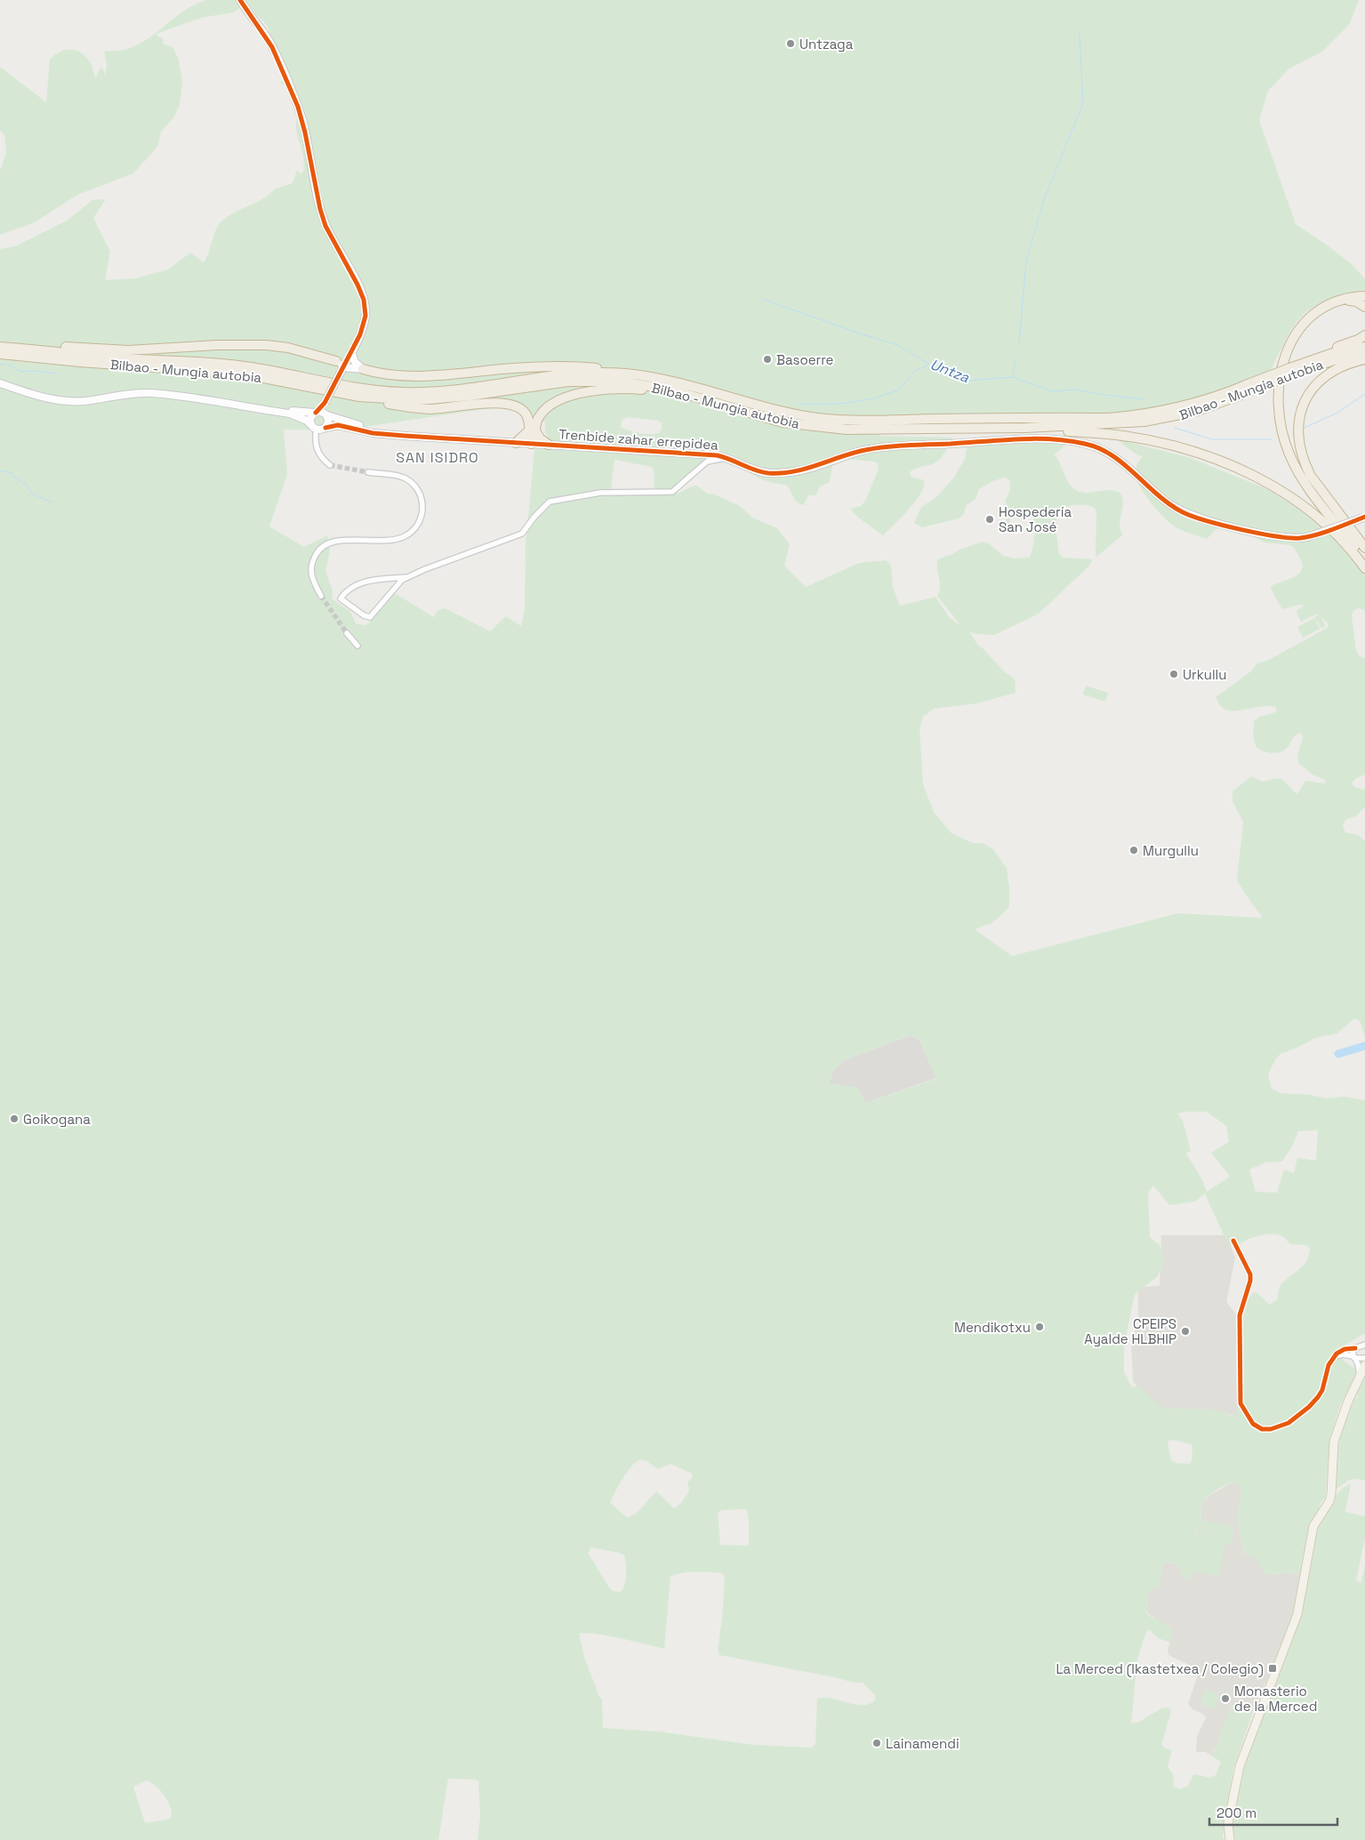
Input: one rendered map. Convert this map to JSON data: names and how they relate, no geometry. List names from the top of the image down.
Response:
{
  "streets": {
    "highway": ["Bilbao - Mungia autobia"],
    "street": ["Trenbide zahar errepidea"]
  },
  "districts": ["SAN ISIDRO"],
  "water": ["Untza"],
  "places": {
    "other": [
      "Untzaga",
      "Basoerre",
      "Hospedería San José",
      "Urkullu",
      "Murgullu",
      "Goikogana",
      "Mendikotxu",
      "CPEIPS Ayalde HLBHIP",
      "Monasterio de la Merced",
      "Lainamendi"
    ],
    "transit": ["La Merced (Ikastetxea / Colegio)"]
  },
  "scale_bar": "200 m"
}
